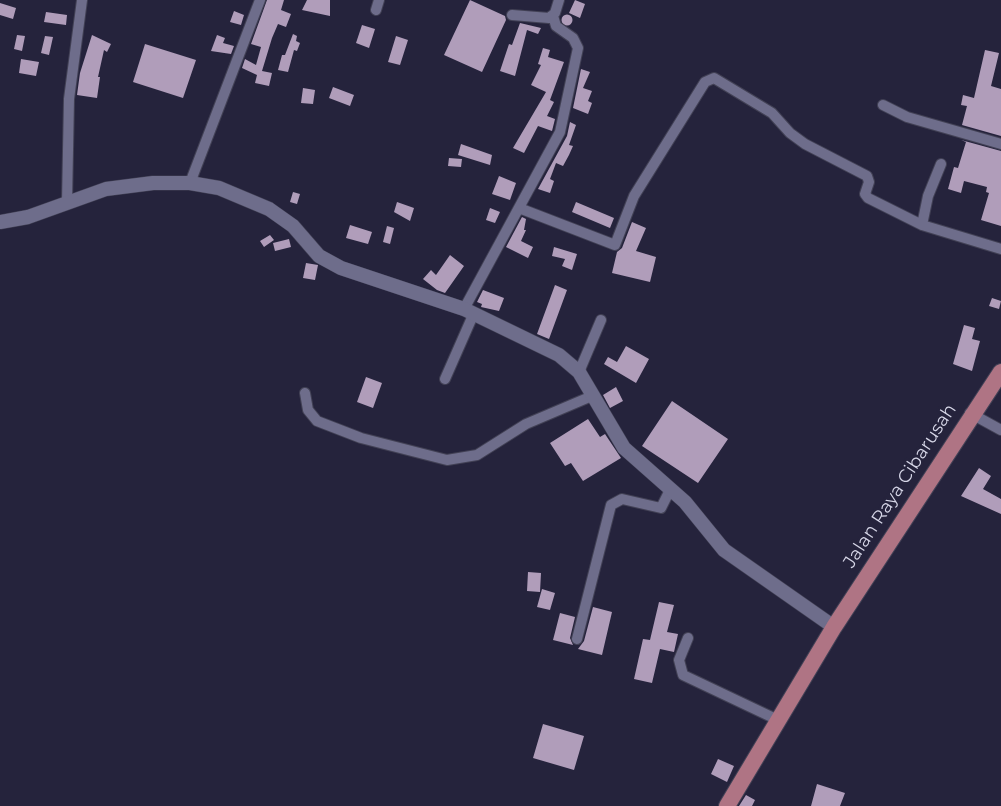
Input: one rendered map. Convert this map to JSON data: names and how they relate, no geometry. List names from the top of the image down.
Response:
{
  "streets": {
    "main road": ["Jalan Raya Cibarusah"]
  }
}
